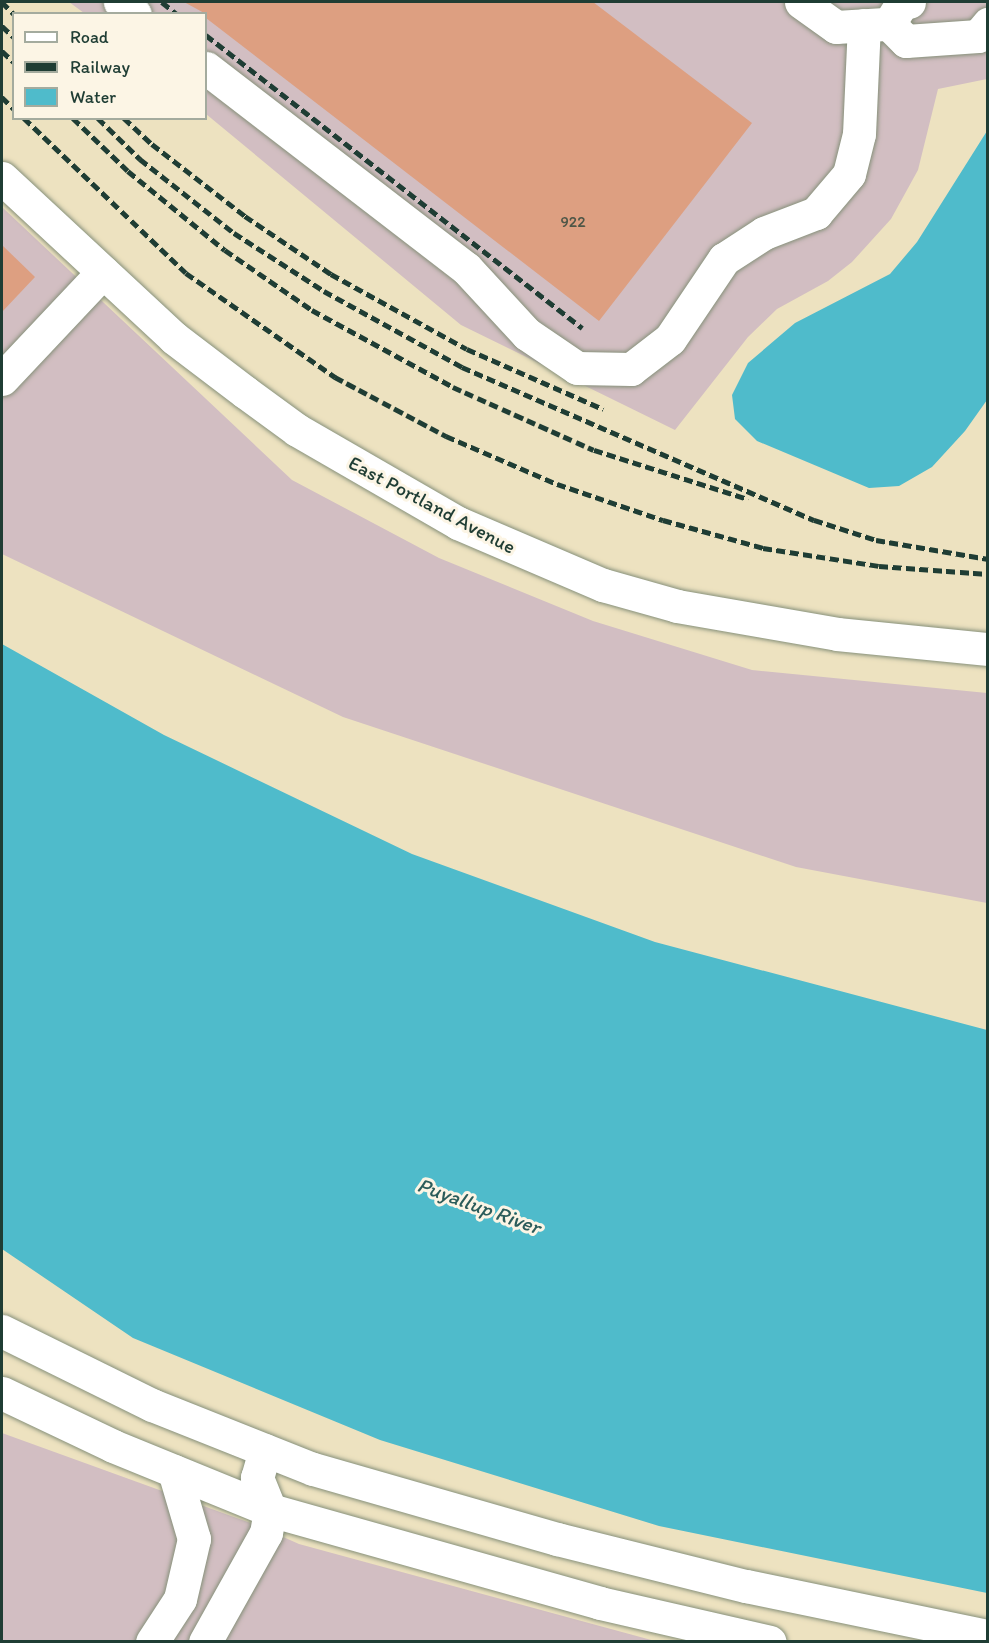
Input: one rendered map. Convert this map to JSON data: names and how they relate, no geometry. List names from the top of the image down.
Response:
{
  "streets": {
    "street": ["East Portland Avenue"]
  },
  "water": ["Puyallup River"],
  "house_numbers": ["922"],
  "legend": ["Road", "Railway", "Water"]
}
